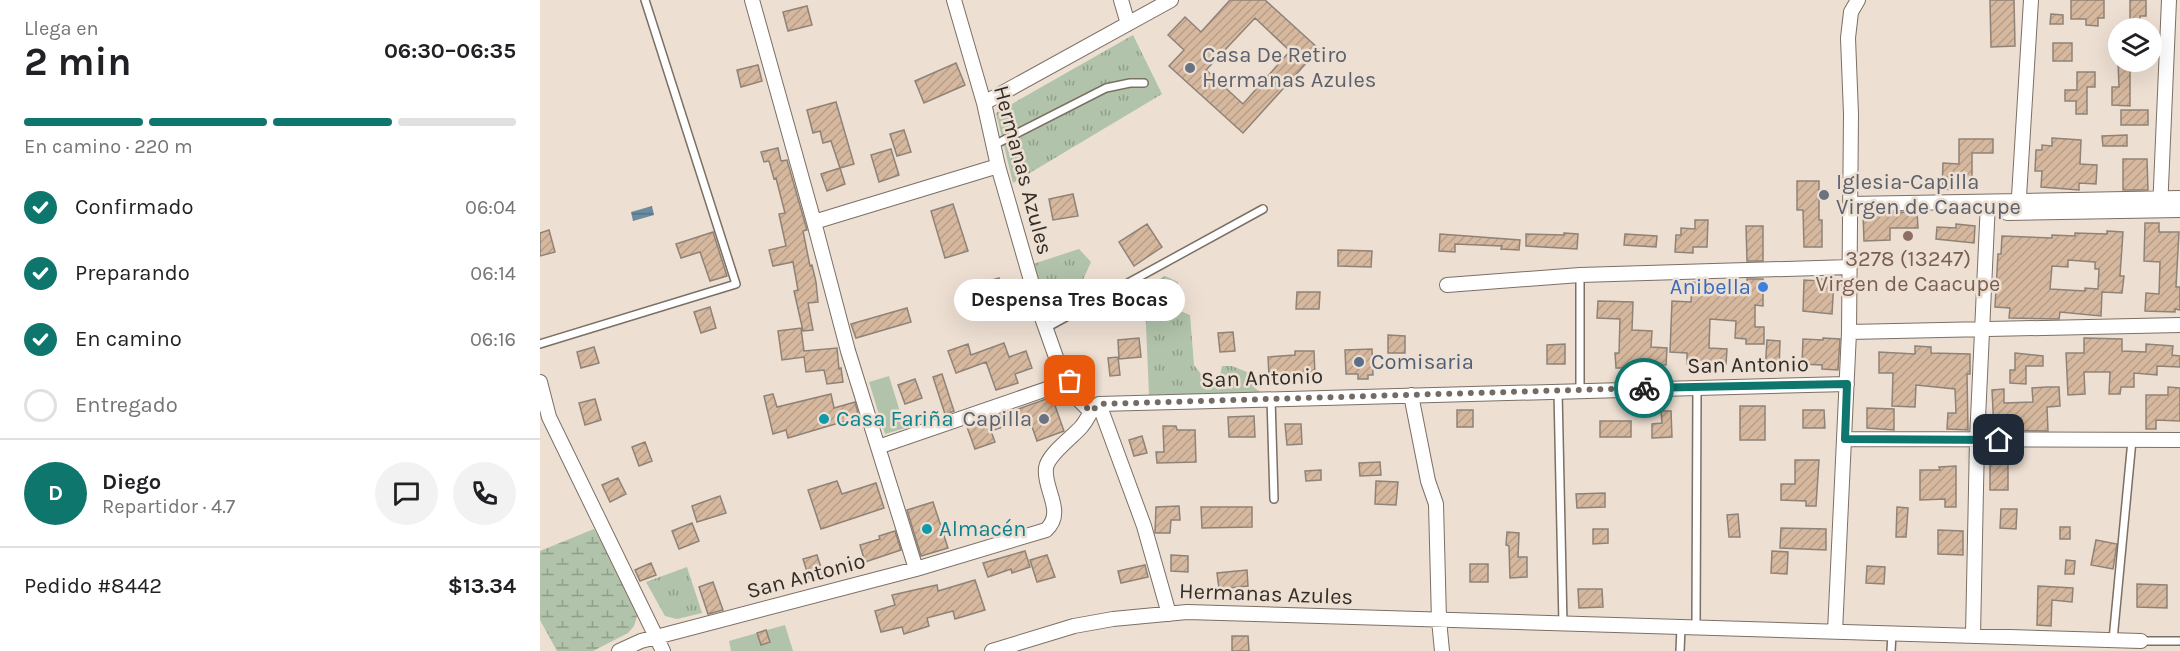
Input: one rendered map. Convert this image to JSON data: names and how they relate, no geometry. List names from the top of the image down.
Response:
{
  "streets": {
    "street": ["Hermanas Azules", "San Antonio"]
  },
  "crossings": [
    ["Hermanas Azules", "San Antonio"]
  ],
  "places": [
    "Casa De Retiro Hermanas Azules",
    "Iglesia-Capilla Virgen de Caacupe",
    "3278 (13247) Virgen de Caacupe",
    "Anibella",
    "Comisaria",
    "Despensa Tres Bocas",
    "Casa Fariña",
    "Capilla",
    "Almacén"
  ],
  "page": {
    "heading": ["2 min", "Llega en", "06:30–06:35"],
    "panel": [
      "Diego",
      "Repartidor · 4.7",
      "Pedido #8442",
      "$13.34"
    ],
    "bar": "En camino · 220 m",
    "list": [
      ["Confirmado", "06:04"],
      ["Preparando", "06:14"],
      ["En camino", "06:16"],
      "Entregado"
    ],
    "bubble": "Despensa Tres Bocas",
    "round": "D"
  }
}
